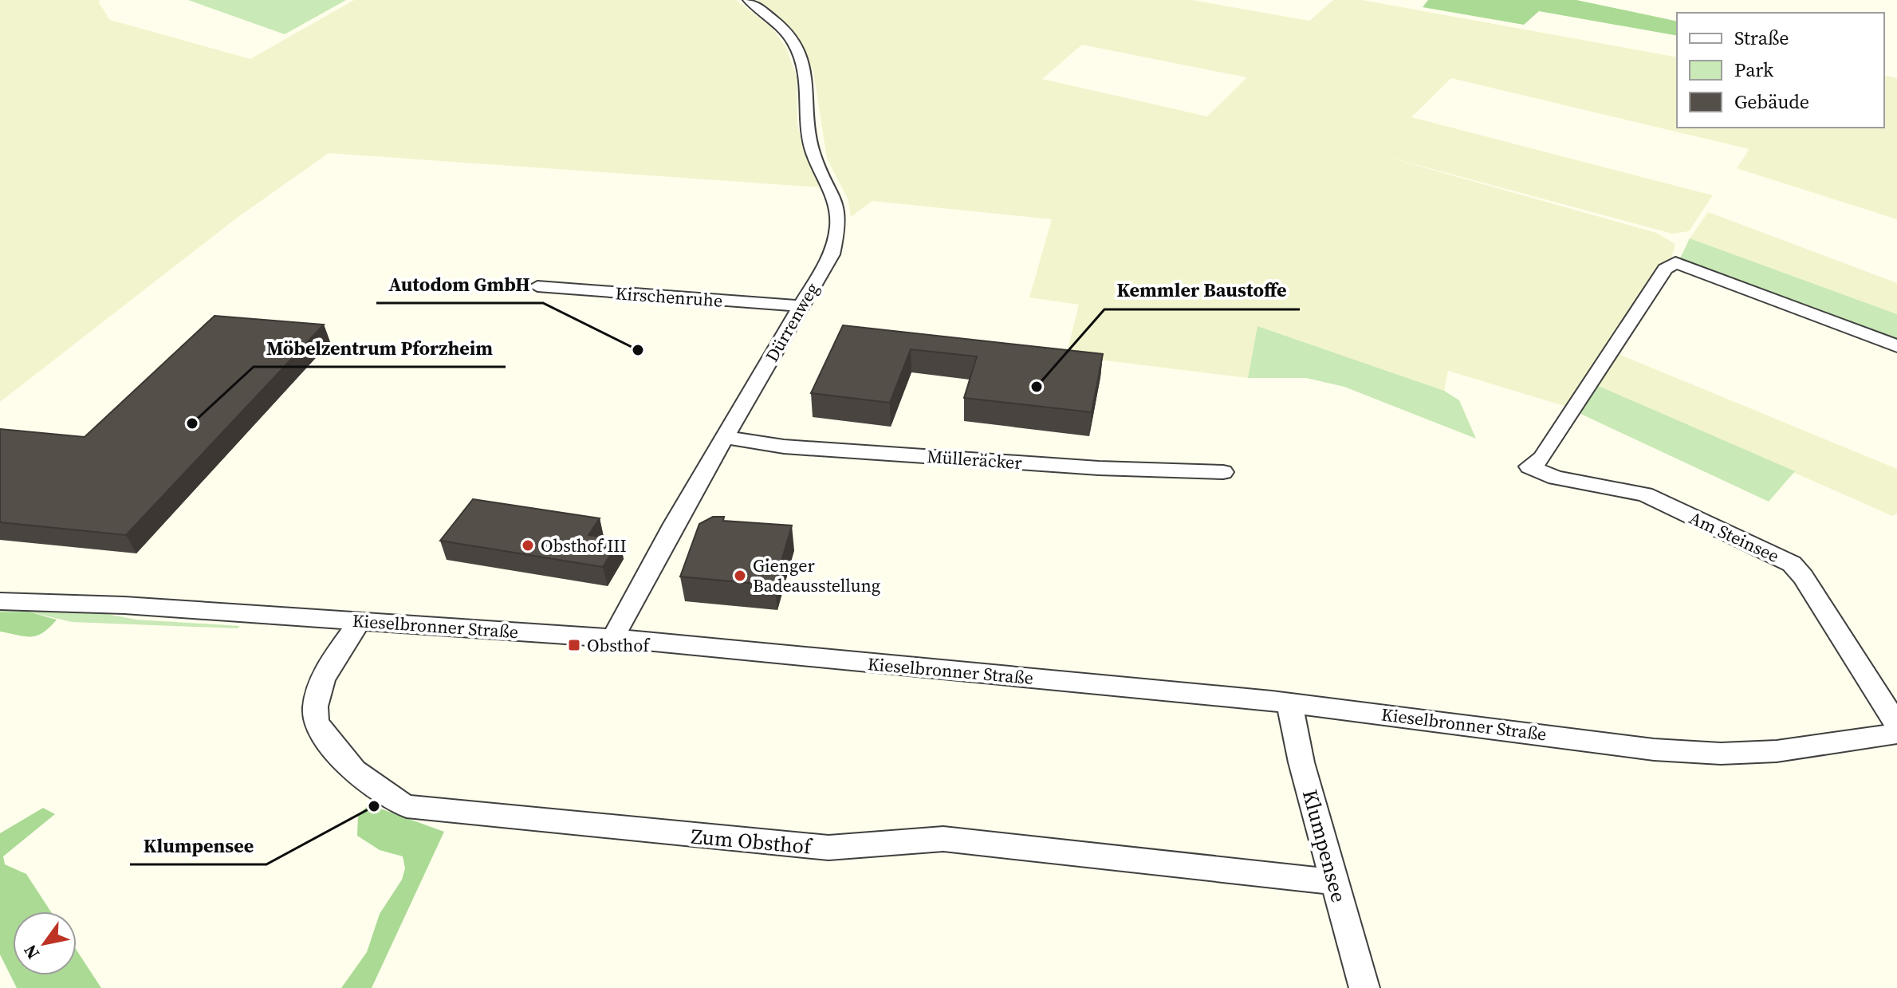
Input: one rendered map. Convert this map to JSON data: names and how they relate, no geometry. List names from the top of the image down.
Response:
{
  "streets": {
    "street": [
      "Kirschenruhe",
      "Dürrenweg",
      "Mülleräcker",
      "Am Steinsee",
      "Kieselbronner Straße",
      "Zum Obsthof",
      "Klumpensee"
    ]
  },
  "crossings": [
    ["Kirschenruhe", "Dürrenweg"],
    ["Dürrenweg", "Mülleräcker"],
    ["Dürrenweg", "Kieselbronner Straße"],
    ["Kieselbronner Straße", "Zum Obsthof"],
    ["Kieselbronner Straße", "Klumpensee"],
    ["Zum Obsthof", "Klumpensee"]
  ],
  "places": {
    "other": [
      "Autodom GmbH",
      "Kemmler Baustoffe",
      "Möbelzentrum Pforzheim",
      "Obsthof III",
      "Gienger Badeausstellung",
      "Klumpensee"
    ],
    "transit": ["Obsthof"]
  },
  "legend": ["Straße", "Park", "Gebäude"],
  "north": "bottom left"
}
